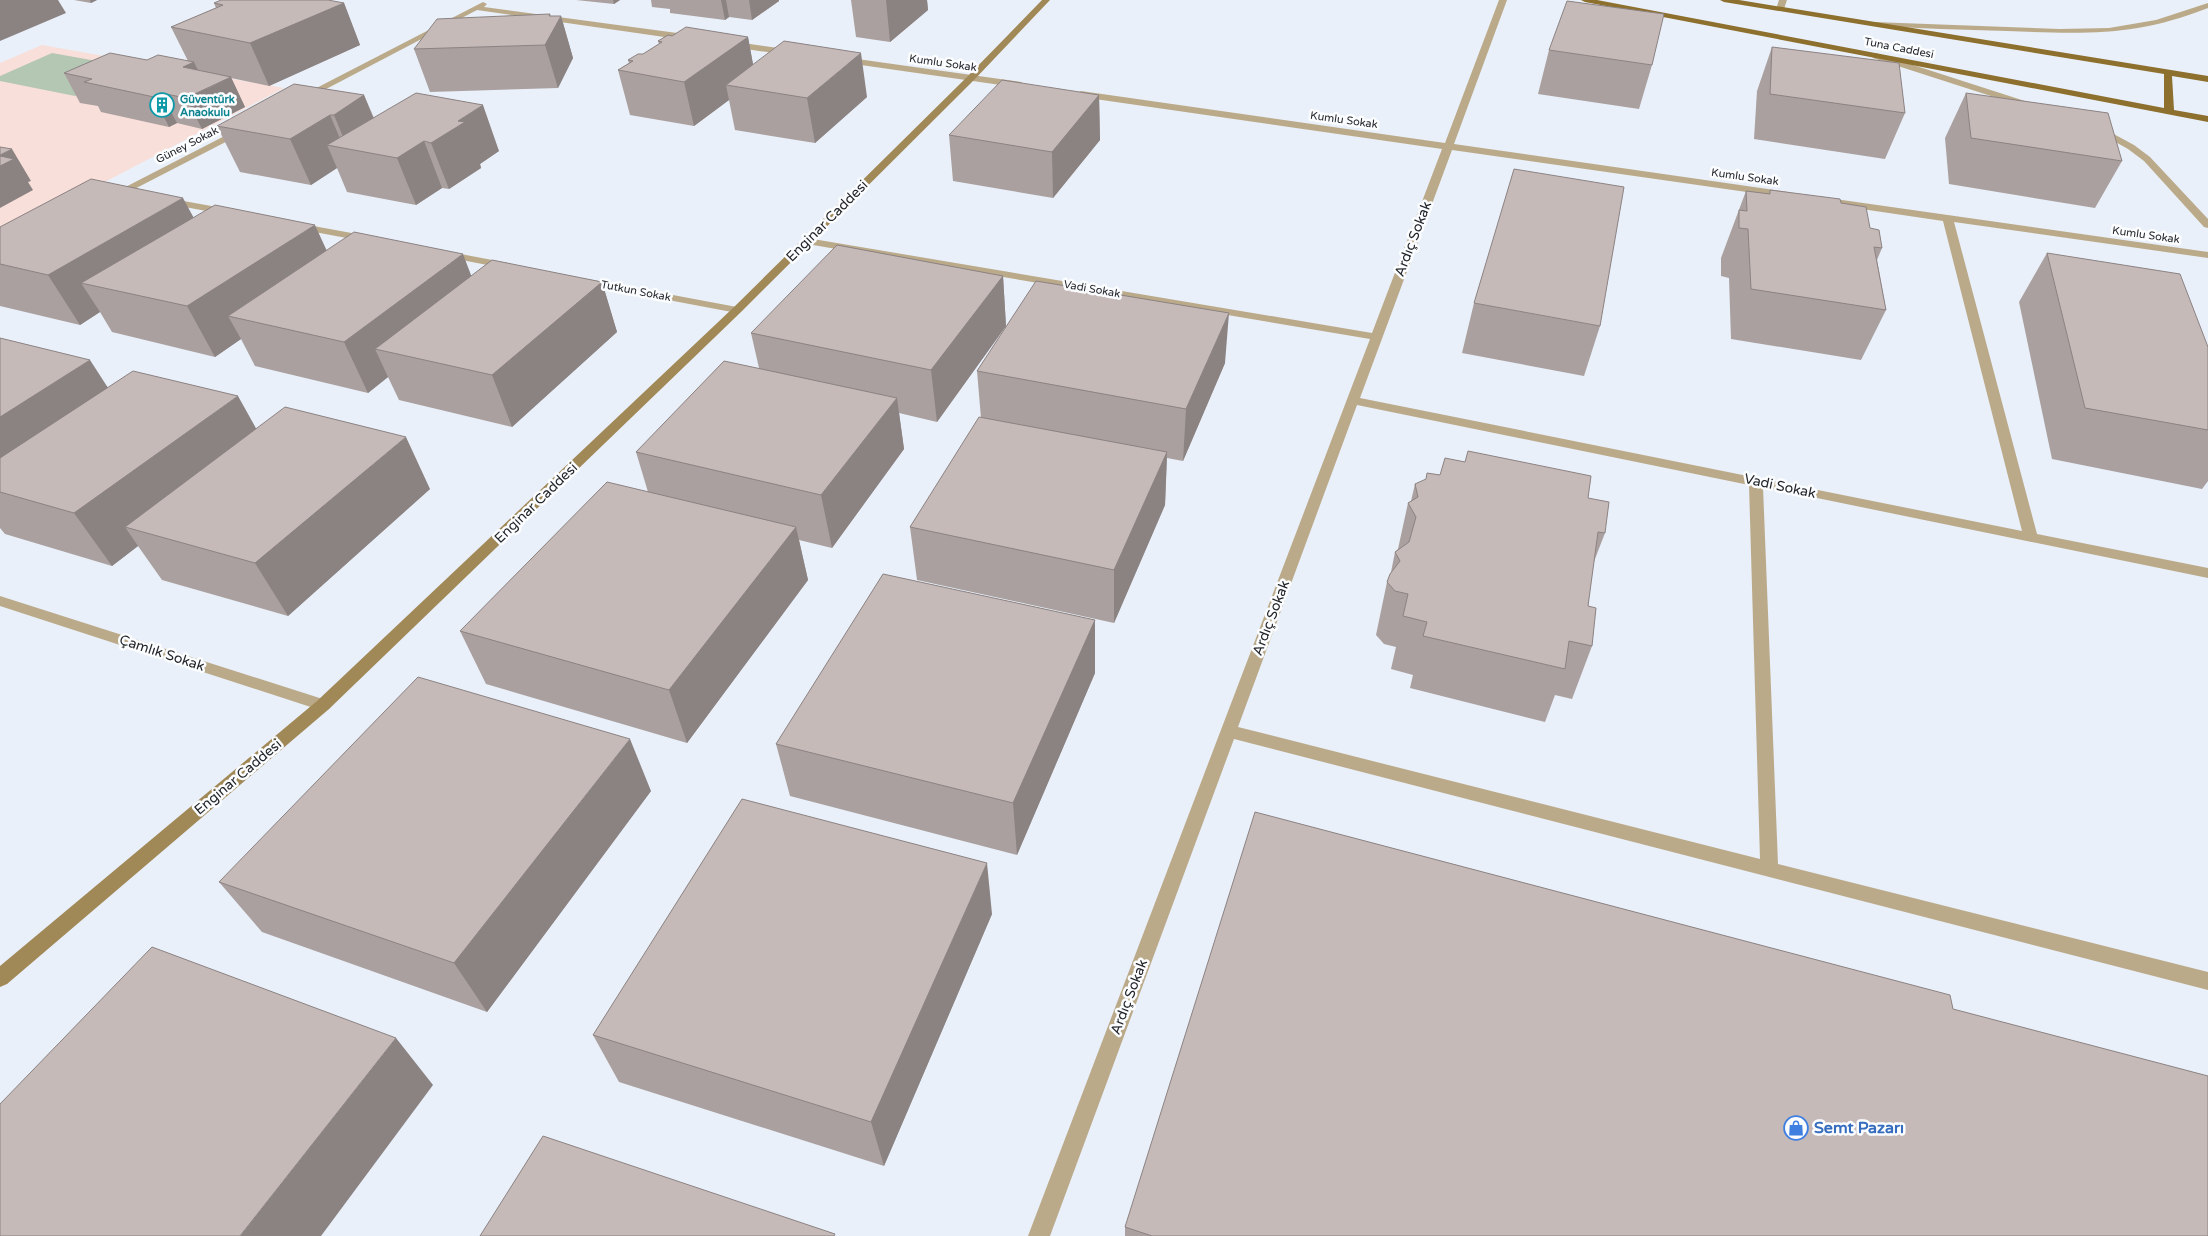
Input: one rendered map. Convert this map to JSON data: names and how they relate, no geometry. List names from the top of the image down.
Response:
{
  "streets": {
    "main road": ["Tuna Caddesi"],
    "street": [
      "Kumlu Sokak",
      "Güney Sokak",
      "Enginar Caddesi",
      "Ardıç Sokak",
      "Vadi Sokak",
      "Tutkun Sokak",
      "Çamlık Sokak"
    ]
  },
  "crossings": [
    ["Kumlu Sokak", "Enginar Caddesi"],
    ["Kumlu Sokak", "Ardıç Sokak"],
    ["Enginar Caddesi", "Vadi Sokak"],
    ["Enginar Caddesi", "Tutkun Sokak"],
    ["Enginar Caddesi", "Çamlık Sokak"],
    ["Ardıç Sokak", "Vadi Sokak"]
  ],
  "places": {
    "building": ["Güventürk Anaokulu"],
    "shop": ["Semt Pazarı"]
  }
}
